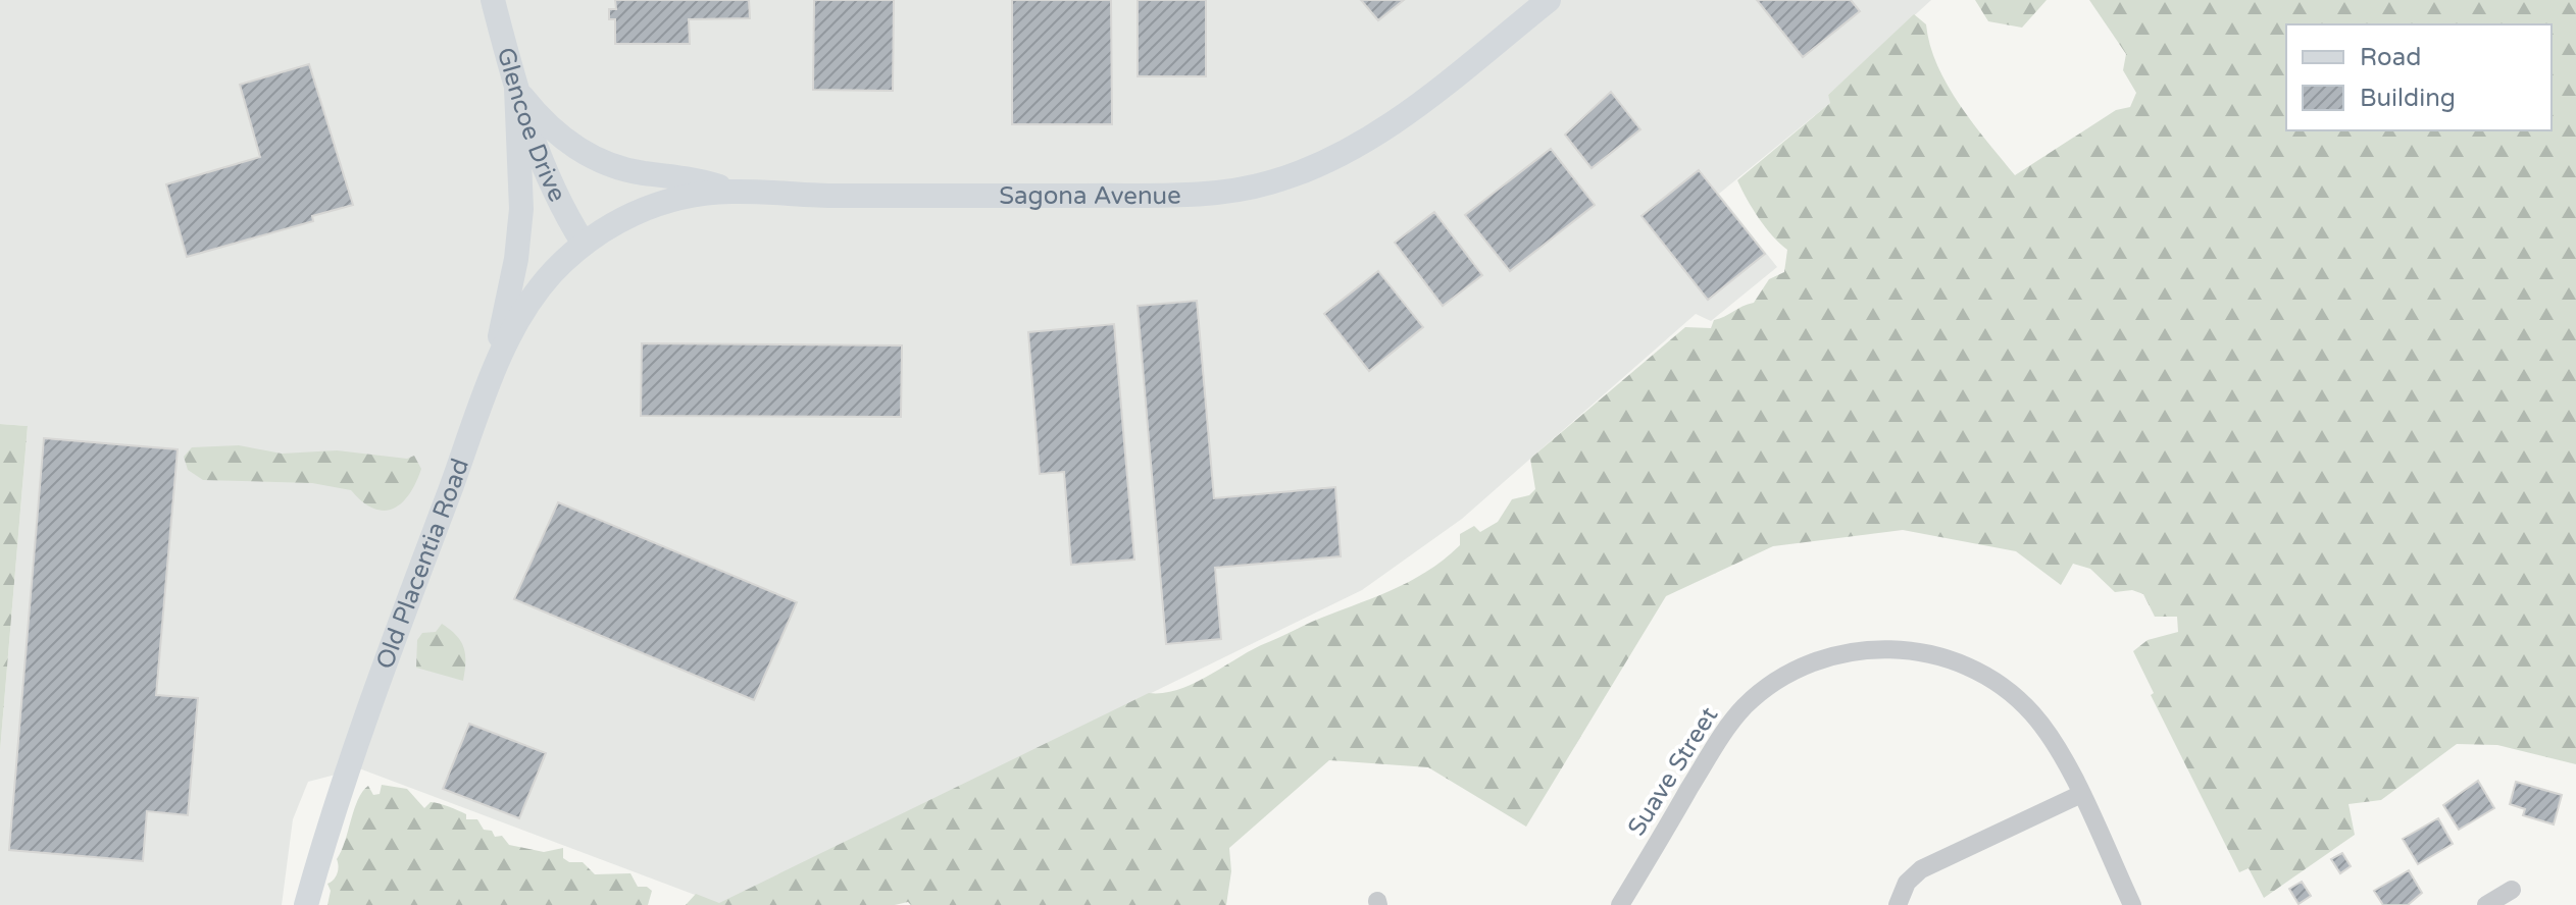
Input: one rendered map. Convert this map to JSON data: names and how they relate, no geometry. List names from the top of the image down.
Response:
{
  "streets": {
    "main road": ["Glencoe Drive", "Sagona Avenue", "Old Placentia Road"],
    "street": ["Suave Street"]
  },
  "crossings": [
    ["Glencoe Drive", "Sagona Avenue"],
    ["Glencoe Drive", "Old Placentia Road"],
    ["Sagona Avenue", "Old Placentia Road"]
  ],
  "legend": ["Road", "Building"]
}
